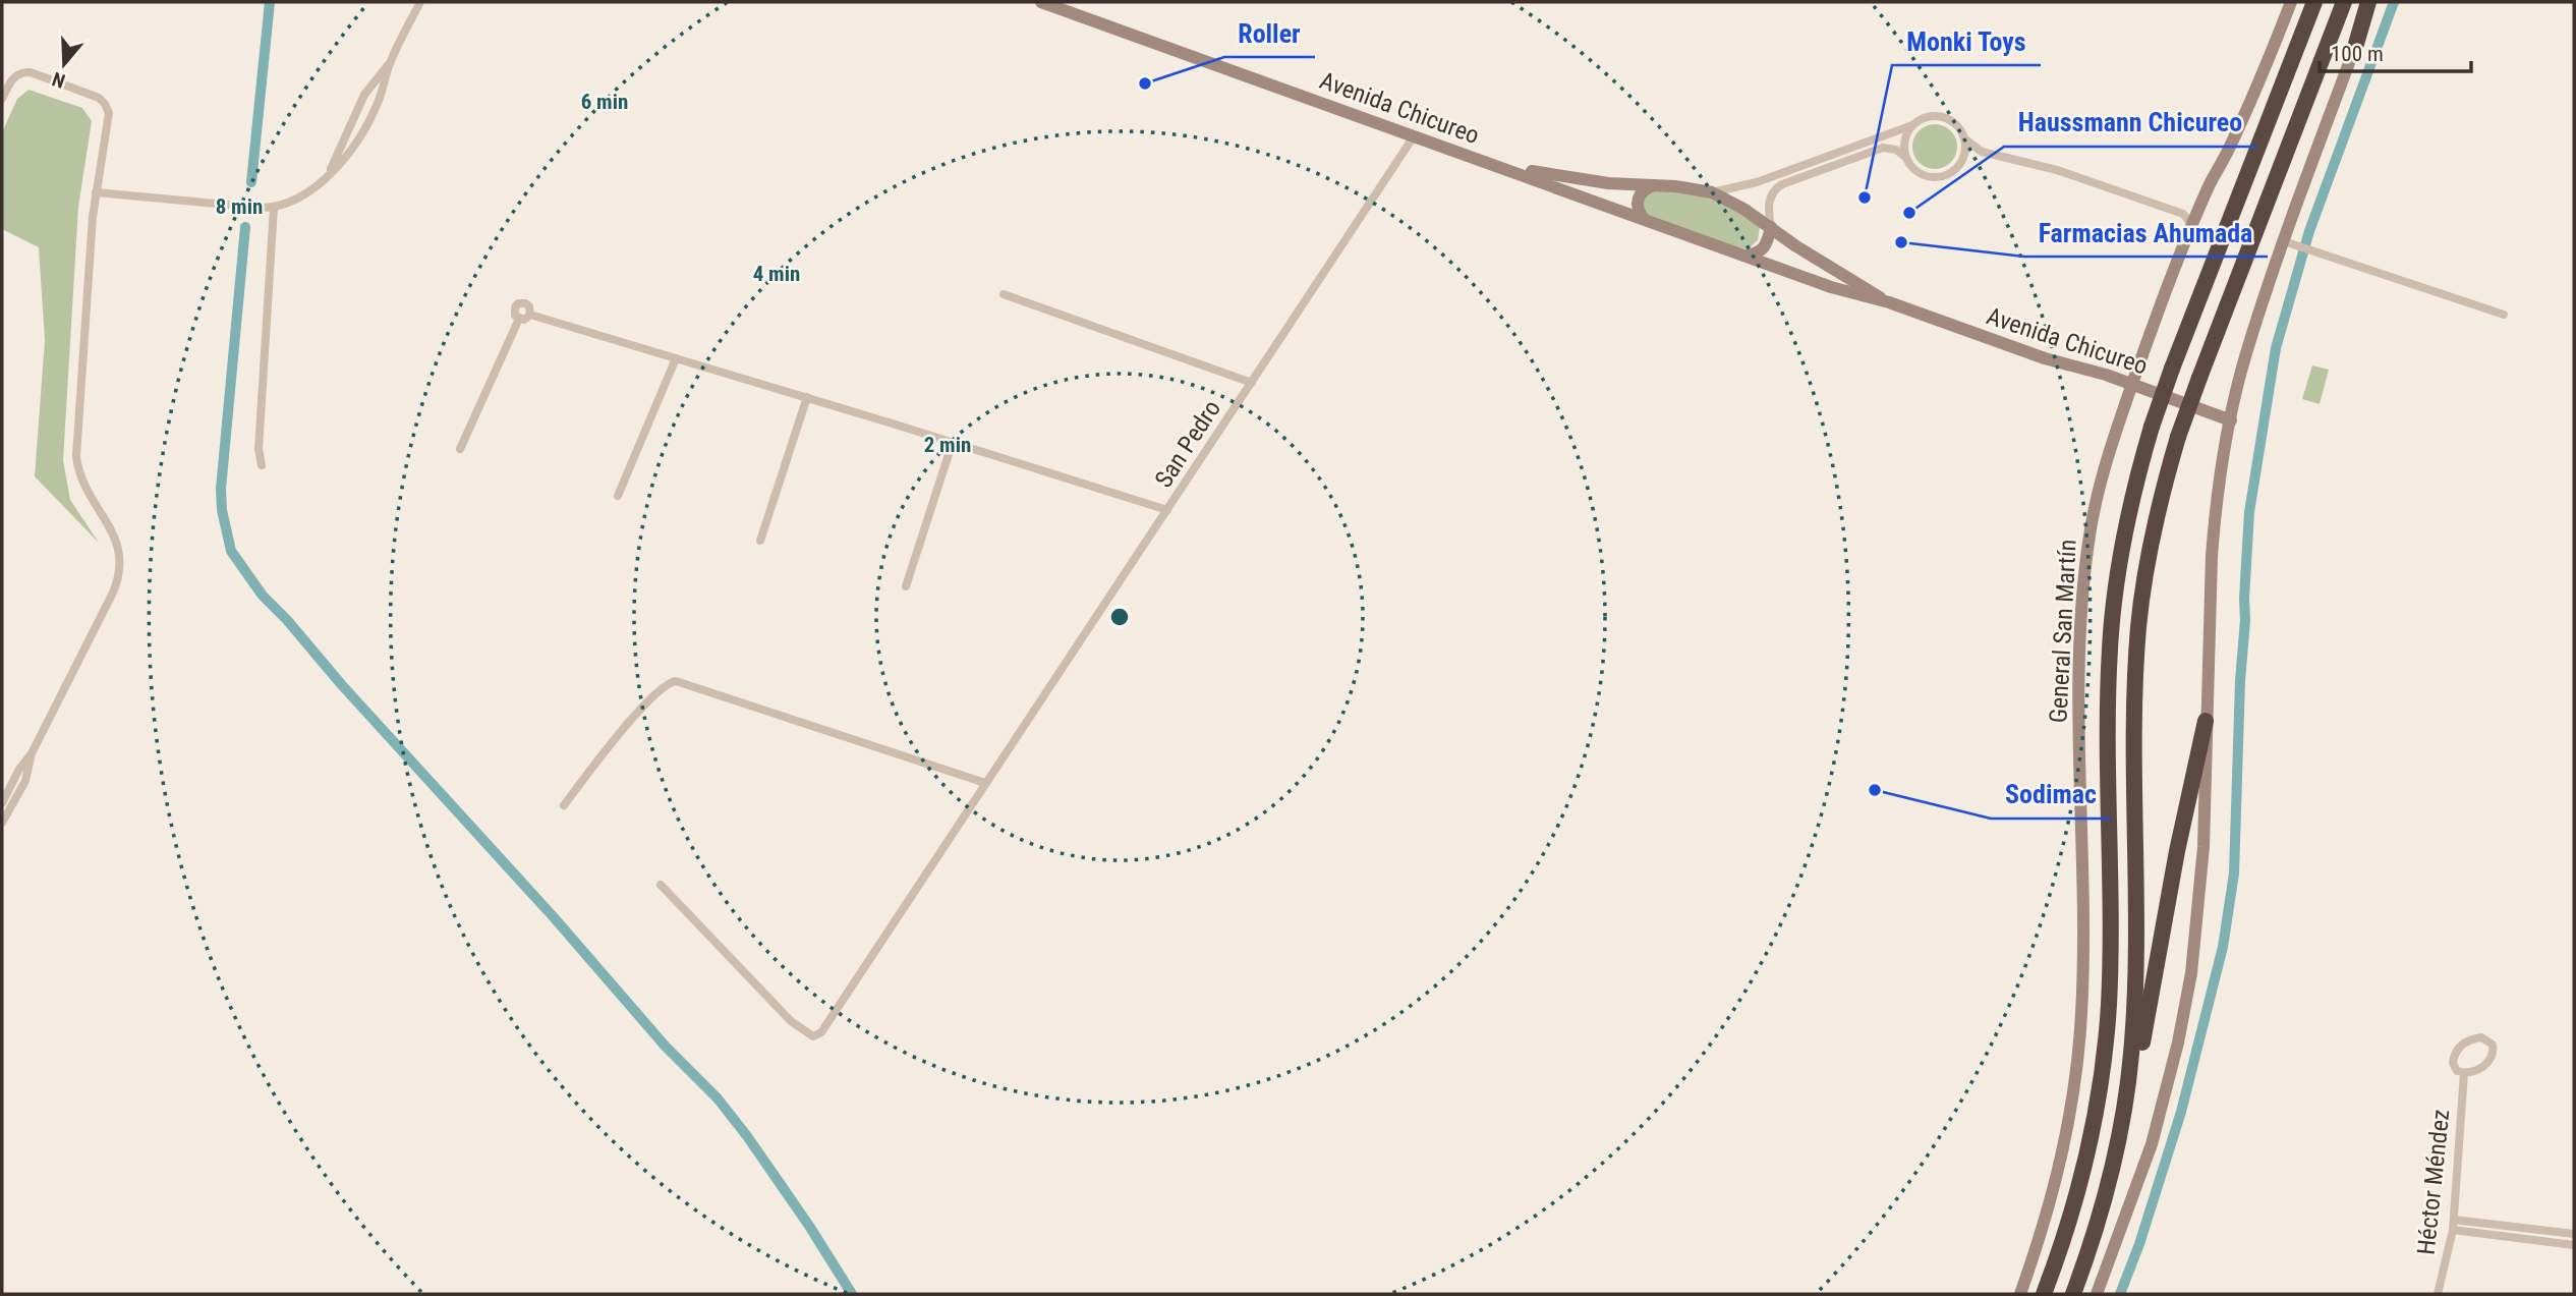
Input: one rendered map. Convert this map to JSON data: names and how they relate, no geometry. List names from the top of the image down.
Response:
{
  "streets": {
    "main road": ["Avenida Chicureo", "General San Martín"],
    "street": ["San Pedro", "Héctor Méndez"]
  },
  "crossings": [
    ["Avenida Chicureo", "San Pedro"],
    ["Avenida Chicureo", "General San Martín"]
  ],
  "places": [
    "Roller",
    "Monki Toys",
    "Haussmann Chicureo",
    "Farmacias Ahumada",
    "Sodimac"
  ],
  "scale_bar": "100 m",
  "north": "bottom",
  "rings": [
    "6 min",
    "8 min",
    "4 min",
    "2 min"
  ]
}
